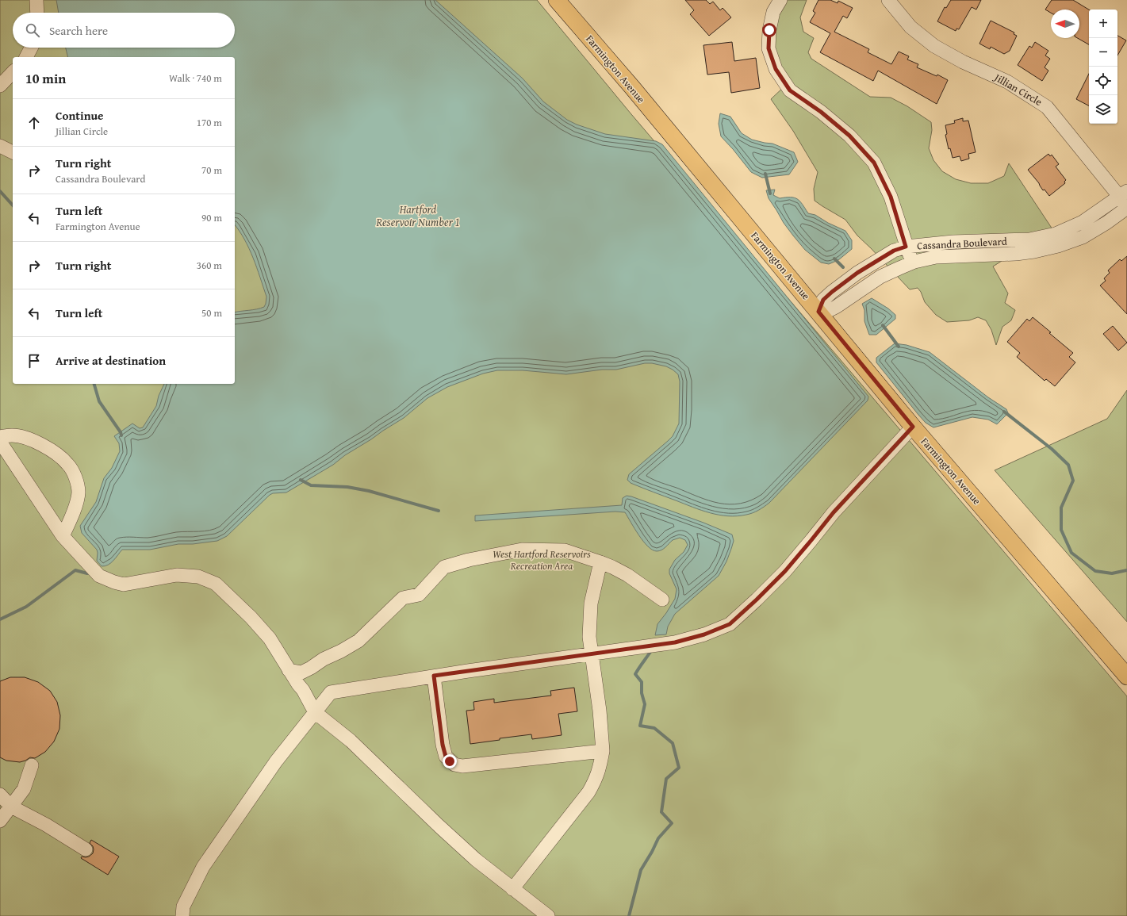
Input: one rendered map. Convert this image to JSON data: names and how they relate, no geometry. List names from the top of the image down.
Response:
{
  "streets": {
    "main road": ["Farmington Avenue"],
    "street": ["Jillian Circle", "Cassandra Boulevard"]
  },
  "crossings": [
    ["Farmington Avenue", "Cassandra Boulevard"],
    ["Jillian Circle", "Cassandra Boulevard"]
  ],
  "water": ["Hartford Reservoir Number 1"],
  "parks": ["West Hartford Reservoirs Recreation Area"],
  "north": "left",
  "page": {
    "map_buttons": ["+", "−"],
    "search": "Search here",
    "heading": ["10 min", "Walk · 740 m"],
    "list": [
      ["Continue", "Jillian Circle", "170 m"],
      ["Turn right", "Cassandra Boulevard", "70 m"],
      ["Turn left", "Farmington Avenue", "90 m"],
      ["Turn right", "360 m"],
      ["Turn left", "50 m"],
      "Arrive at destination"
    ]
  }
}
